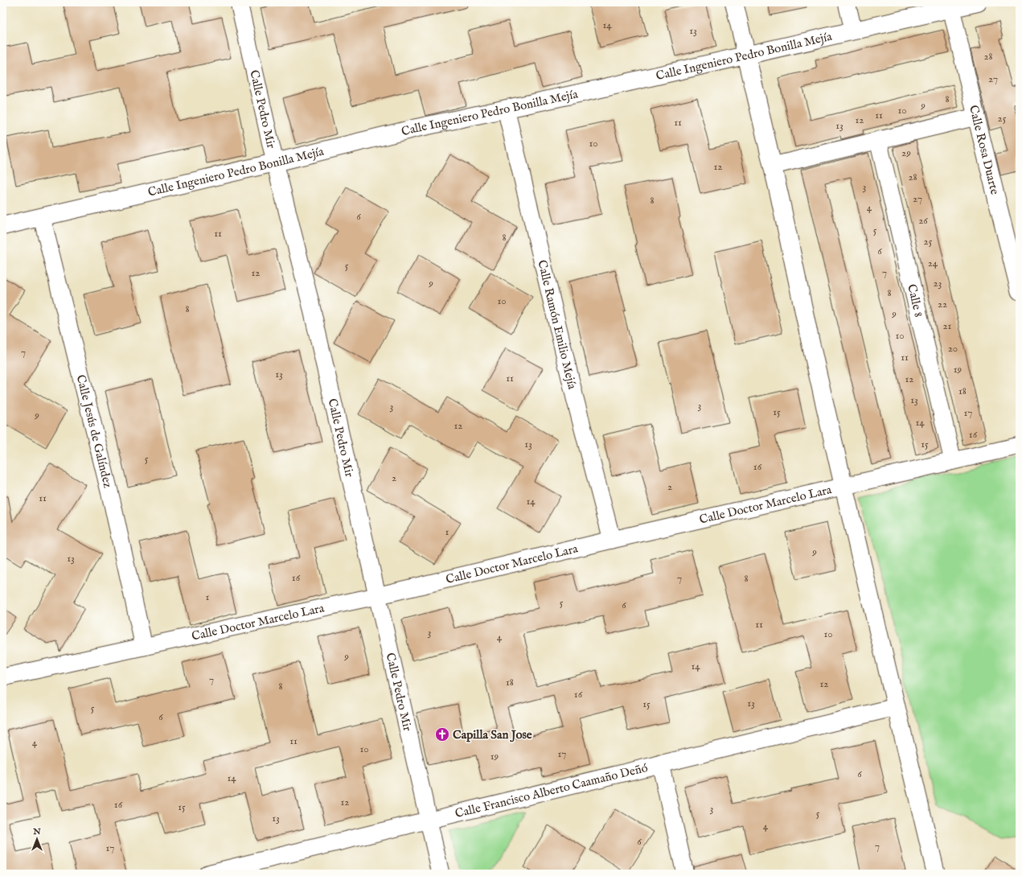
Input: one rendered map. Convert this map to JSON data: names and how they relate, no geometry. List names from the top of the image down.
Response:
{
  "streets": {
    "street": [
      "Calle Ingeniero Pedro Bonilla Mejía",
      "Calle Pedro Mir",
      "Calle Rosa Duarte",
      "Calle 8",
      "Calle Ramón Emilio Mejía",
      "Calle Jesús de Galíndez",
      "Calle Doctor Marcelo Lara",
      "Calle Francisco Alberto Caamaño Deñó"
    ]
  },
  "crossings": [
    ["Calle Ingeniero Pedro Bonilla Mejía", "Calle Pedro Mir"],
    ["Calle Ingeniero Pedro Bonilla Mejía", "Calle Rosa Duarte"],
    ["Calle Ingeniero Pedro Bonilla Mejía", "Calle Ramón Emilio Mejía"],
    ["Calle Ingeniero Pedro Bonilla Mejía", "Calle Jesús de Galíndez"],
    ["Calle Pedro Mir", "Calle Doctor Marcelo Lara"],
    ["Calle Pedro Mir", "Calle Francisco Alberto Caamaño Deñó"],
    ["Calle 8", "Calle Doctor Marcelo Lara"],
    ["Calle Ramón Emilio Mejía", "Calle Doctor Marcelo Lara"],
    ["Calle Jesús de Galíndez", "Calle Doctor Marcelo Lara"]
  ],
  "places": {
    "church": ["Capilla San Jose"]
  },
  "house_numbers": [
    "14",
    "13",
    "28",
    "27",
    "8",
    "9",
    "10",
    "11",
    "25",
    "12",
    "11",
    "13",
    "10",
    "29",
    "12",
    "28",
    "3",
    "27",
    "8",
    "4",
    "6",
    "26",
    "5",
    "11",
    "8",
    "25",
    "6",
    "24",
    "5",
    "12",
    "7",
    "9",
    "23",
    "8",
    "10",
    "22",
    "8",
    "9",
    "21",
    "10",
    "20",
    "7",
    "11",
    "19",
    "13",
    "11",
    "12",
    "18",
    "13",
    "3",
    "3",
    "15",
    "17",
    "9",
    "14",
    "12",
    "16",
    "13",
    "15",
    "5",
    "16",
    "2",
    "2",
    "11",
    "14",
    "1",
    "9",
    "13",
    "16",
    "7",
    "8",
    "1",
    "5",
    "6",
    "11",
    "3",
    "10",
    "4",
    "9",
    "14",
    "7",
    "18",
    "12",
    "8",
    "16",
    "13",
    "15",
    "5",
    "6",
    "11",
    "4",
    "10",
    "17",
    "19",
    "6",
    "14",
    "12",
    "16",
    "15",
    "3",
    "5",
    "13",
    "4",
    "6",
    "7",
    "17"
  ],
  "north": "top"
}
